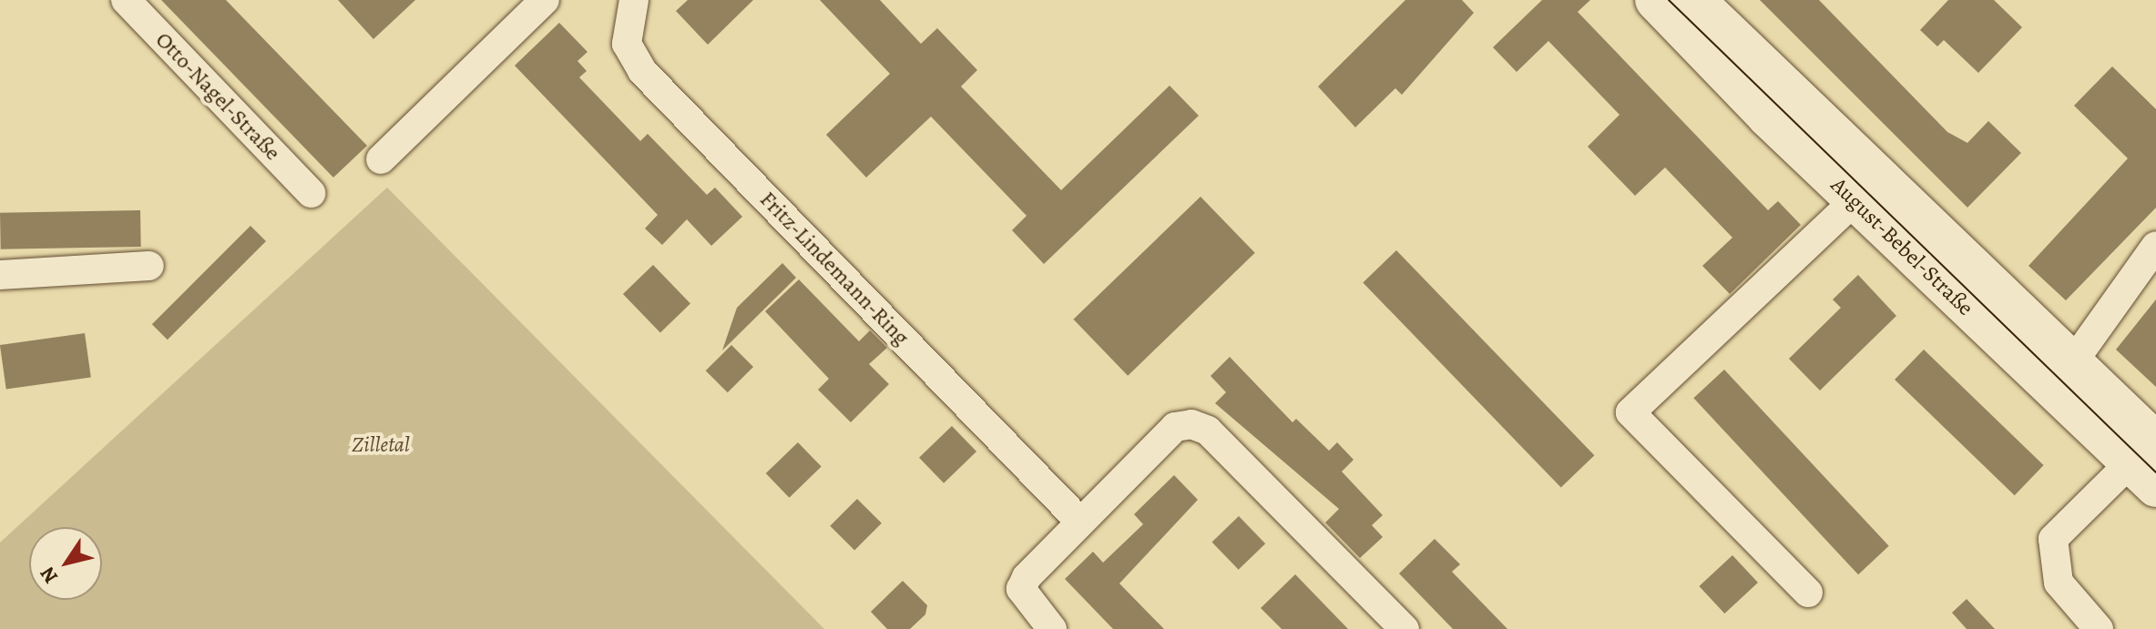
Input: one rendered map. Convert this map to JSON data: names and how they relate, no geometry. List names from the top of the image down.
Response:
{
  "streets": {
    "street": ["Otto-Nagel-Straße", "August-Bebel-Straße", "Fritz-Lindemann-Ring"]
  },
  "parks": ["Zilletal"],
  "north": "bottom left"
}
